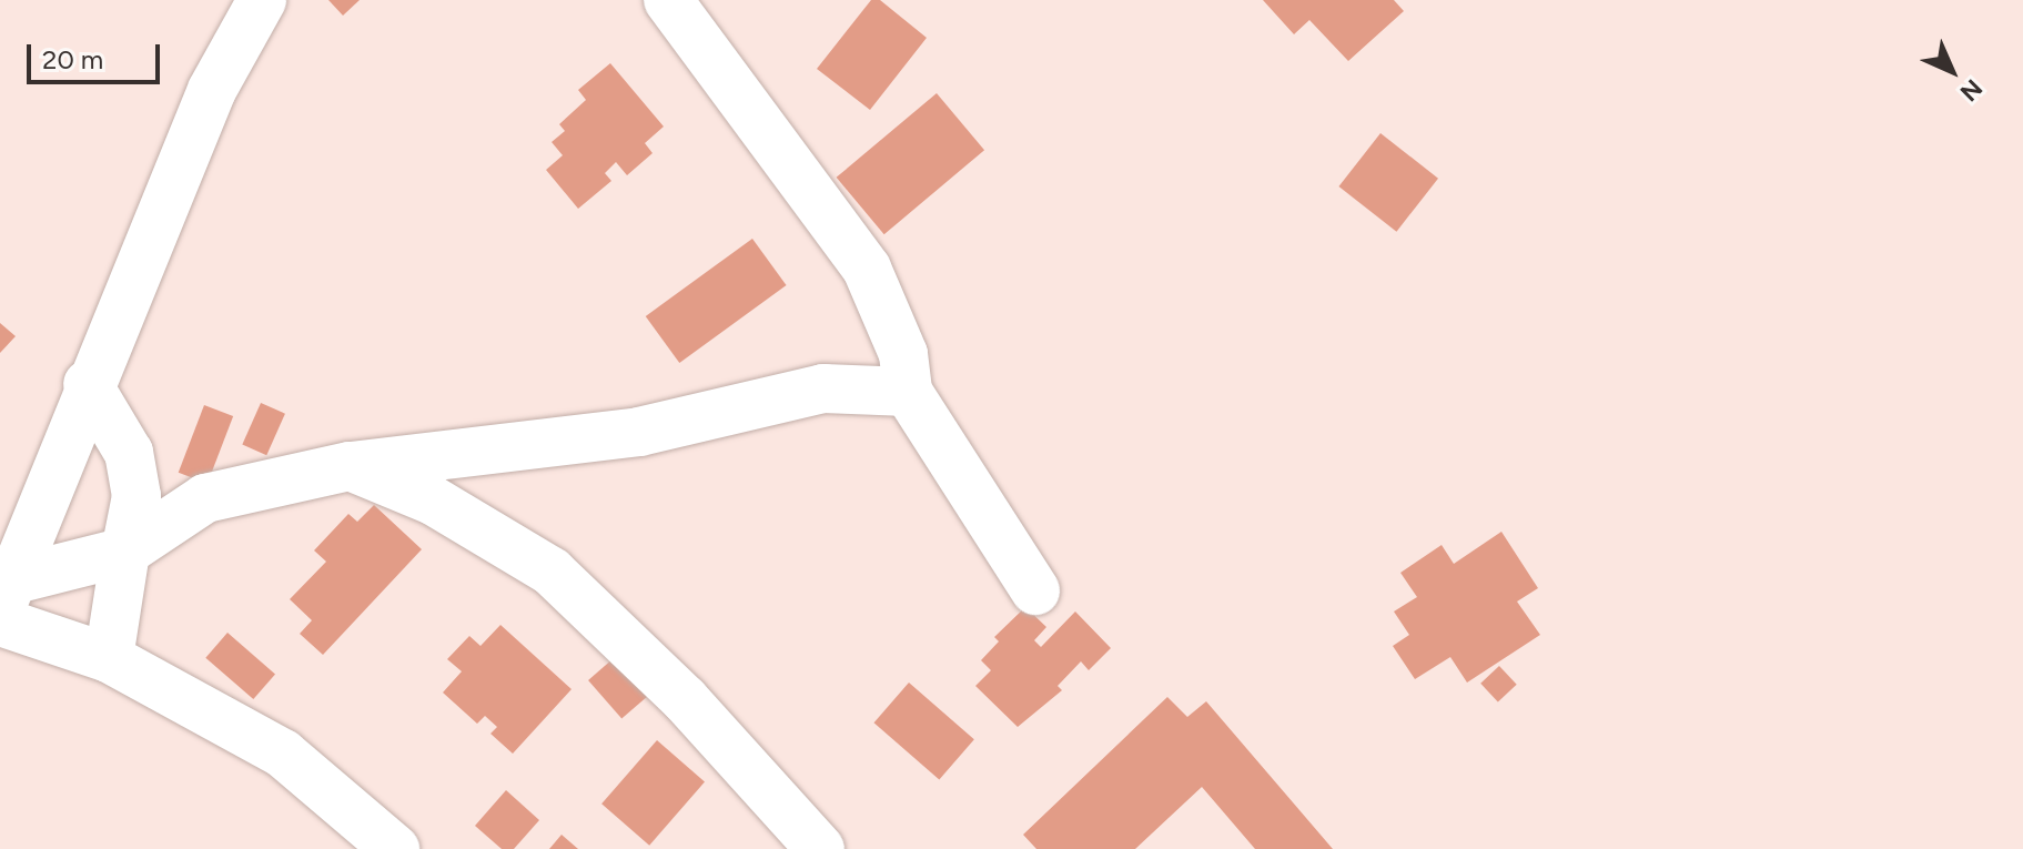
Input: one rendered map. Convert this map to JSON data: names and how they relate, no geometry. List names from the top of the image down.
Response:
{
  "scale_bar": "20 m",
  "north": "bottom right"
}
